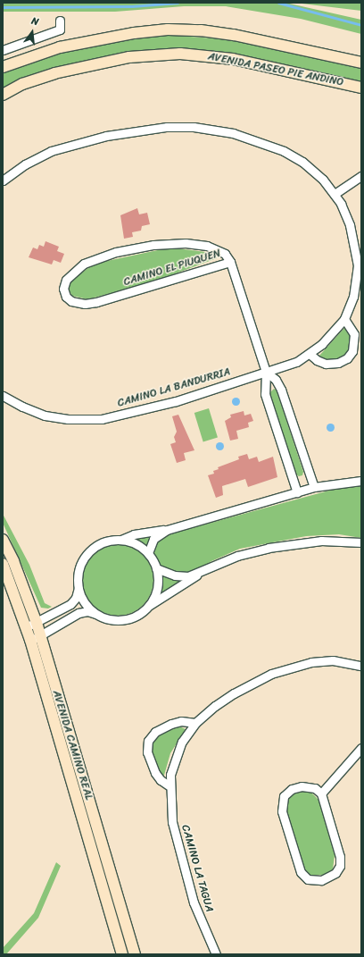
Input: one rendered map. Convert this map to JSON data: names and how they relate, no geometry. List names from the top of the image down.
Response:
{
  "streets": {
    "main road": ["AVENIDA PASEO PIE ANDINO", "AVENIDA CAMINO REAL"],
    "street": ["CAMINO EL PIUQUEN", "CAMINO LA BANDURRIA", "CAMINO LA TAGUA"]
  },
  "north": "top"
}
